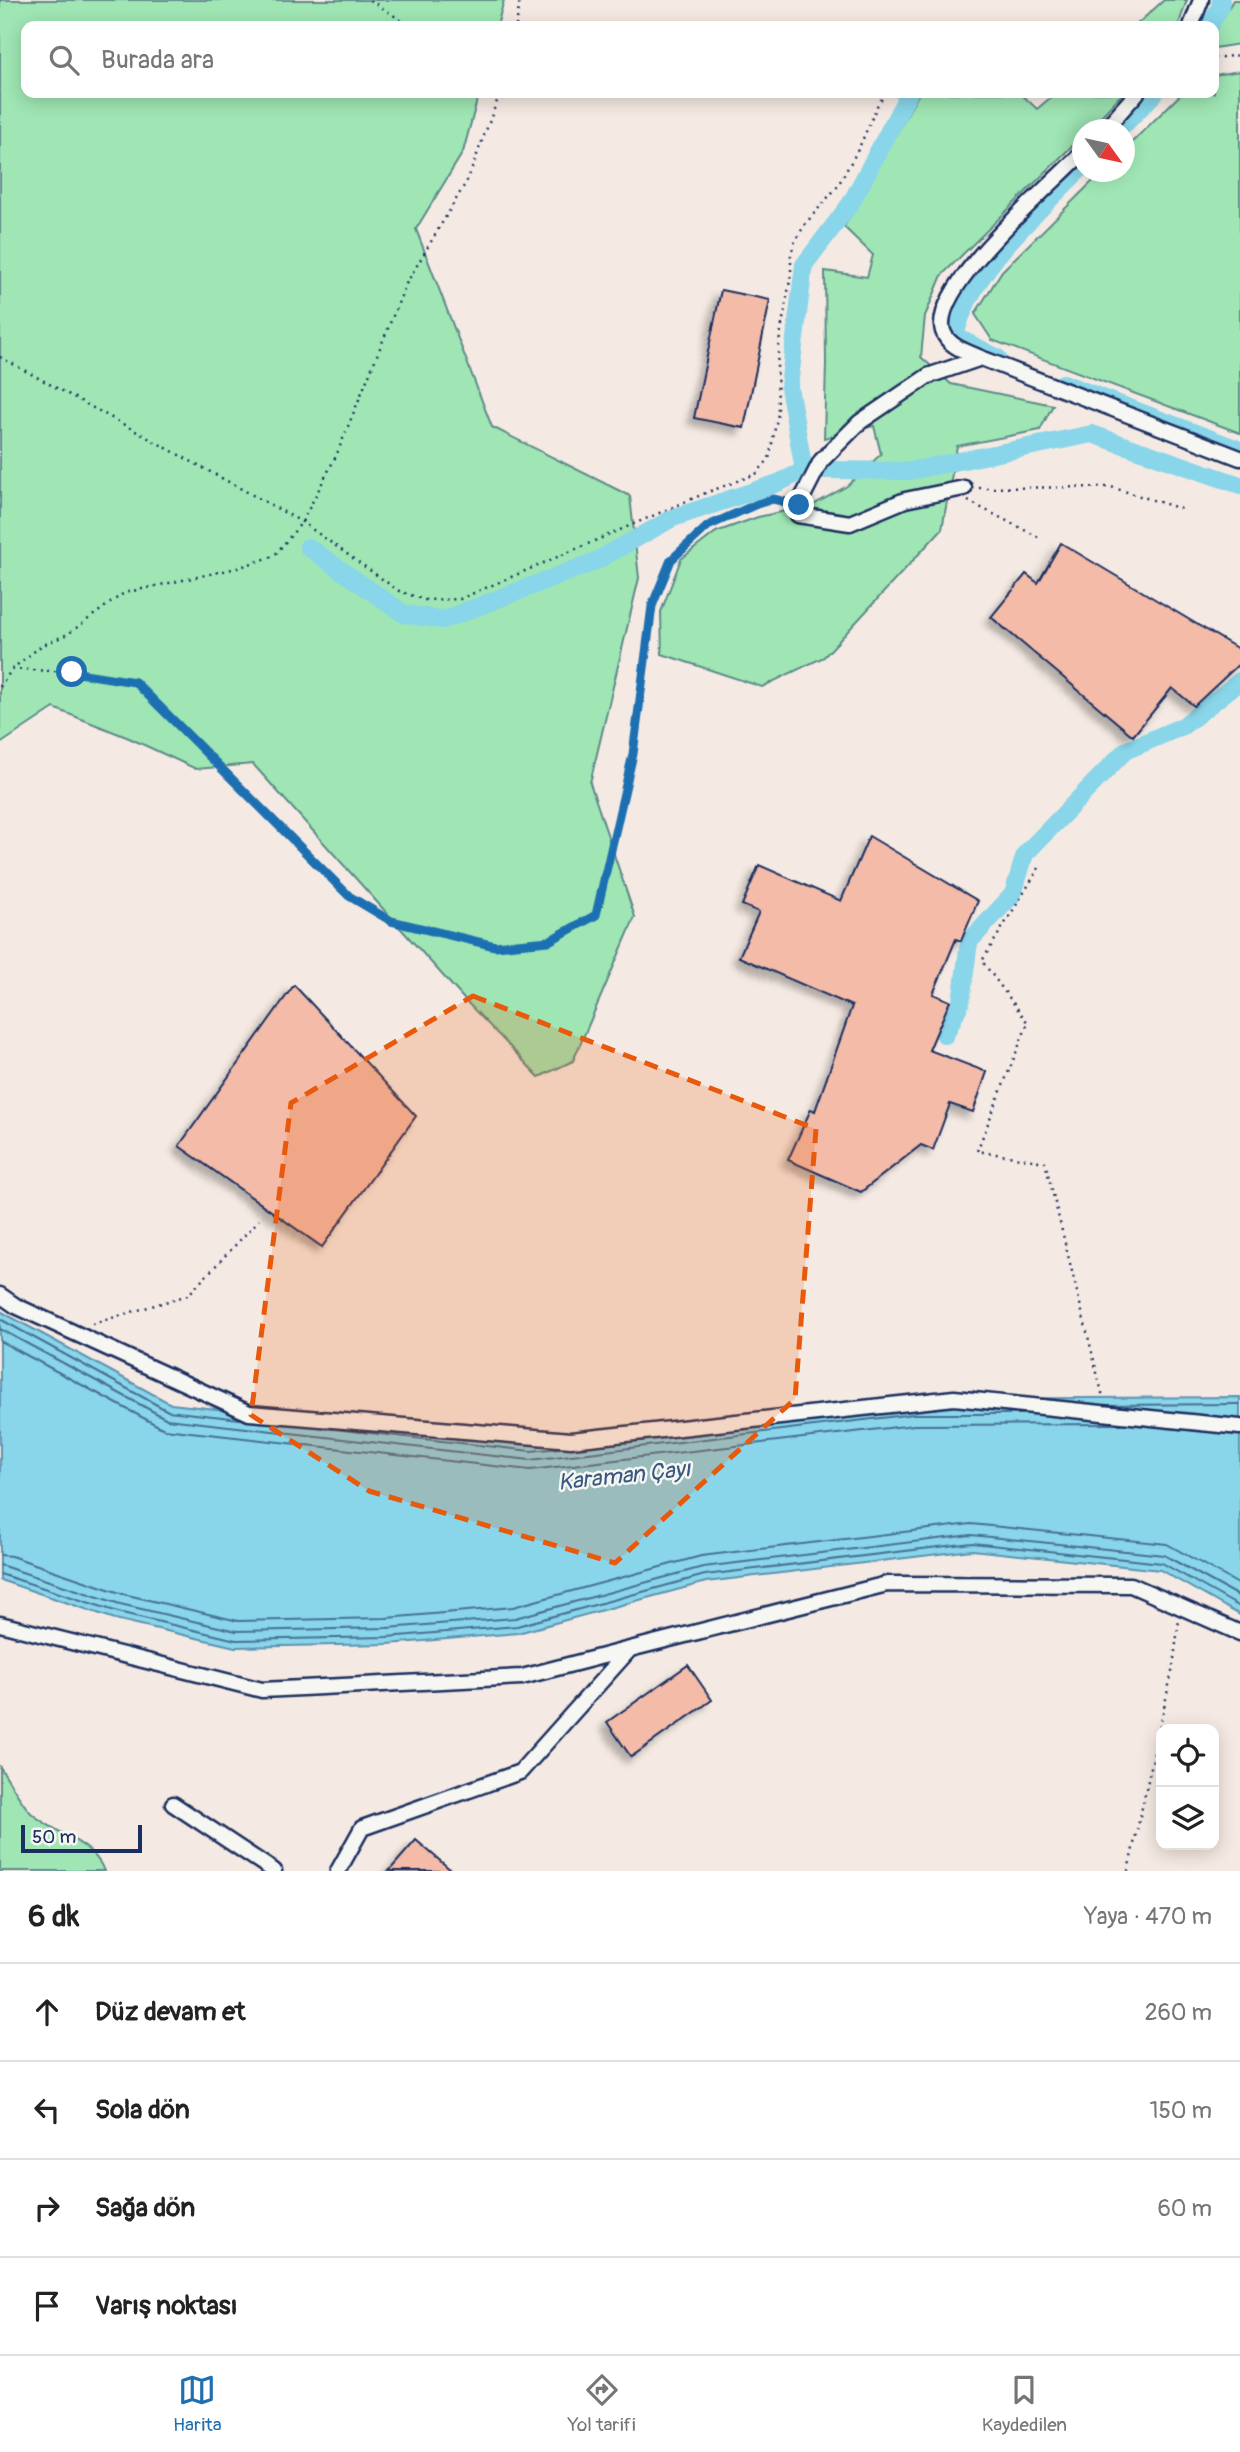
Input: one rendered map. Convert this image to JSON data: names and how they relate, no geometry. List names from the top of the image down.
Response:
{
  "water": ["Karaman Çayı"],
  "scale_bar": "50 m",
  "north": "bottom right",
  "page": {
    "search": "Burada ara",
    "scale": "50 m",
    "heading": ["6 dk", "Yaya · 470 m"],
    "list": [
      ["Düz devam et", "260 m"],
      ["Sola dön", "150 m"],
      ["Sağa dön", "60 m"],
      "Varış noktası"
    ],
    "nav": ["Harita", "Yol tarifi", "Kaydedilen"]
  }
}
